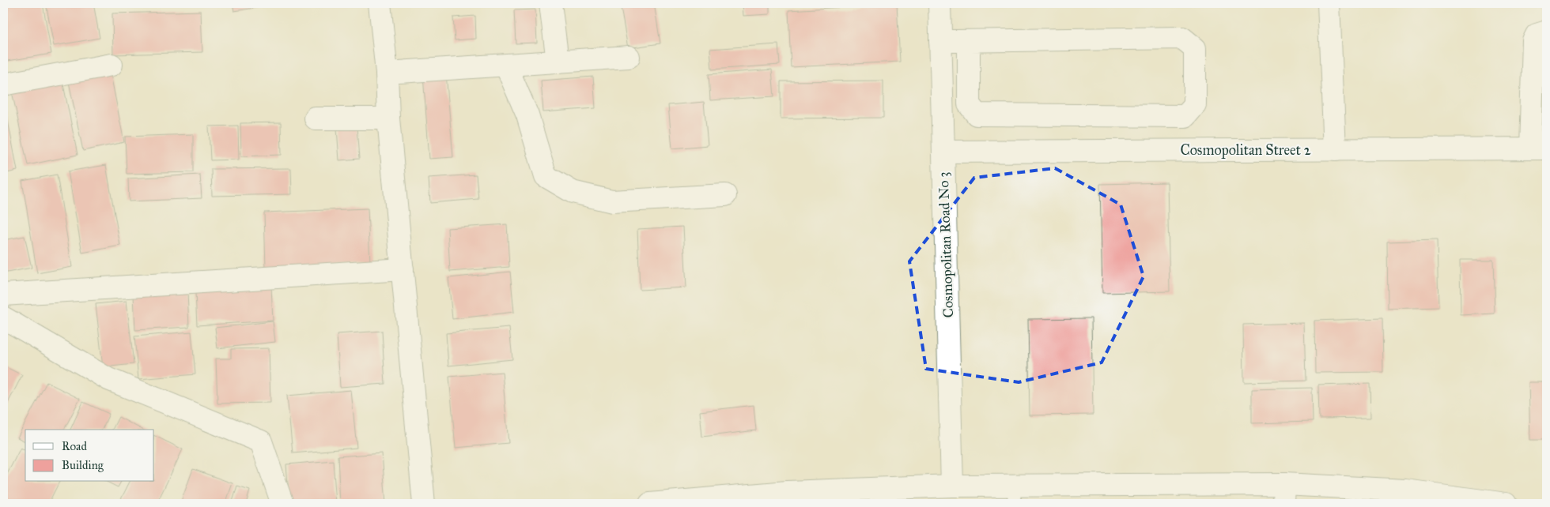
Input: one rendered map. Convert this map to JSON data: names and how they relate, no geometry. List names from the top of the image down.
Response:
{
  "streets": {
    "street": ["Cosmopolitan Street 2", "Cosmopolitan Road No 3"]
  },
  "crossings": [
    ["Cosmopolitan Street 2", "Cosmopolitan Road No 3"]
  ],
  "legend": ["Road", "Building"]
}
